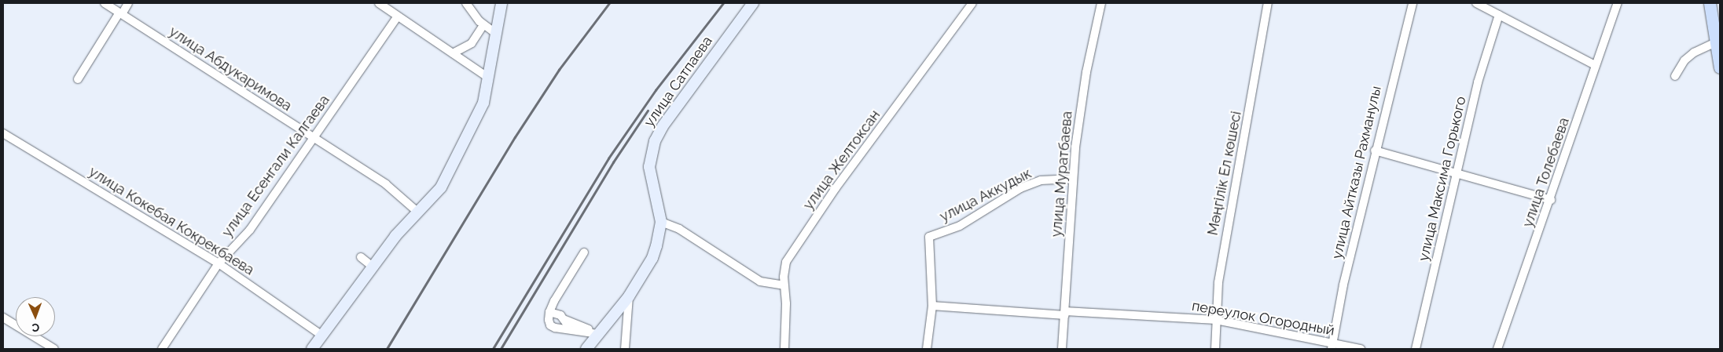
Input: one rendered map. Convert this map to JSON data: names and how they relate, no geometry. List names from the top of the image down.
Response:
{
  "streets": {
    "street": [
      "улица Абдукаримова",
      "улица Сатпаева",
      "улица Желтоксан",
      "улица Есенгали Калгаева",
      "улица Айтказы Рахманулы",
      "улица Толебаева",
      "Мәңгілік Ел көшесі",
      "улица Муратбаева",
      "улица Максима Горького",
      "улица Аккудык",
      "улица Кокебая Кокрекбаева",
      "переулок Огородный"
    ]
  },
  "crossings": [
    ["улица Абдукаримова", "улица Есенгали Калгаева"],
    ["улица Есенгали Калгаева", "улица Кокебая Кокрекбаева"],
    ["улица Айтказы Рахманулы", "переулок Огородный"],
    ["Мәңгілік Ел көшесі", "переулок Огородный"],
    ["улица Муратбаева", "улица Аккудык"],
    ["улица Муратбаева", "переулок Огородный"],
    ["улица Аккудык", "переулок Огородный"]
  ],
  "north": "bottom"
}
